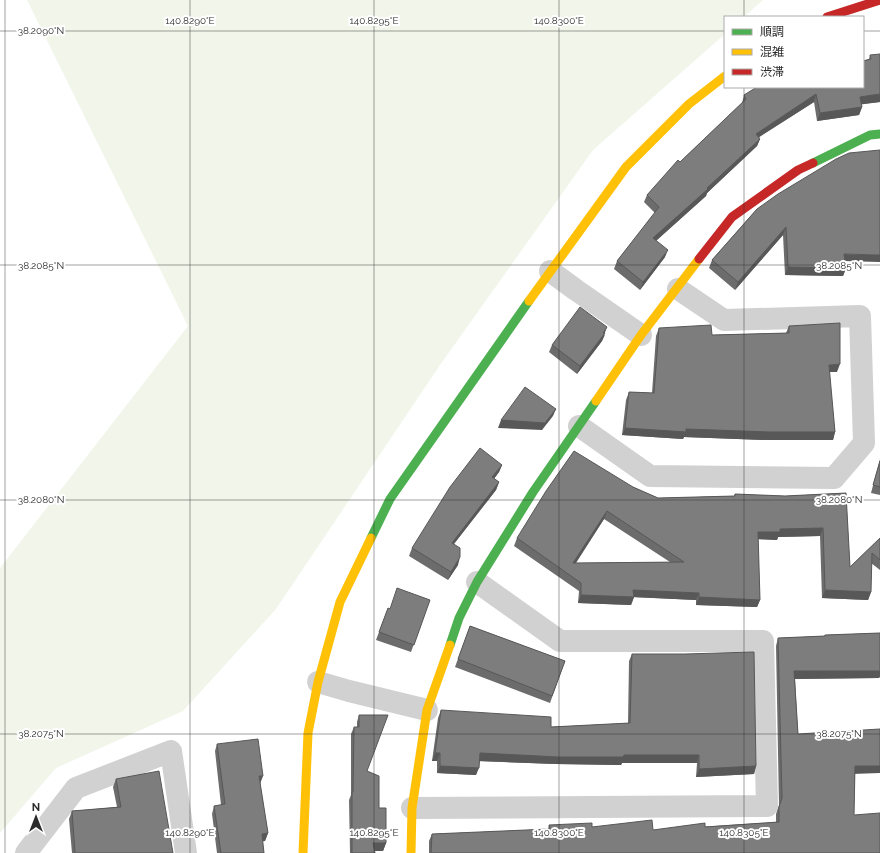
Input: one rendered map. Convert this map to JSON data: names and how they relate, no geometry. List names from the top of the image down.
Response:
{
  "legend": ["順調", "混雑", "渋滞"],
  "north": "top",
  "coordinates": [
    "140.8290°E",
    "140.8295°E",
    "140.8300°E",
    "38.2090°N",
    "38.2085°N",
    "38.2080°N",
    "38.2075°N",
    "140.8305°E"
  ]
}
